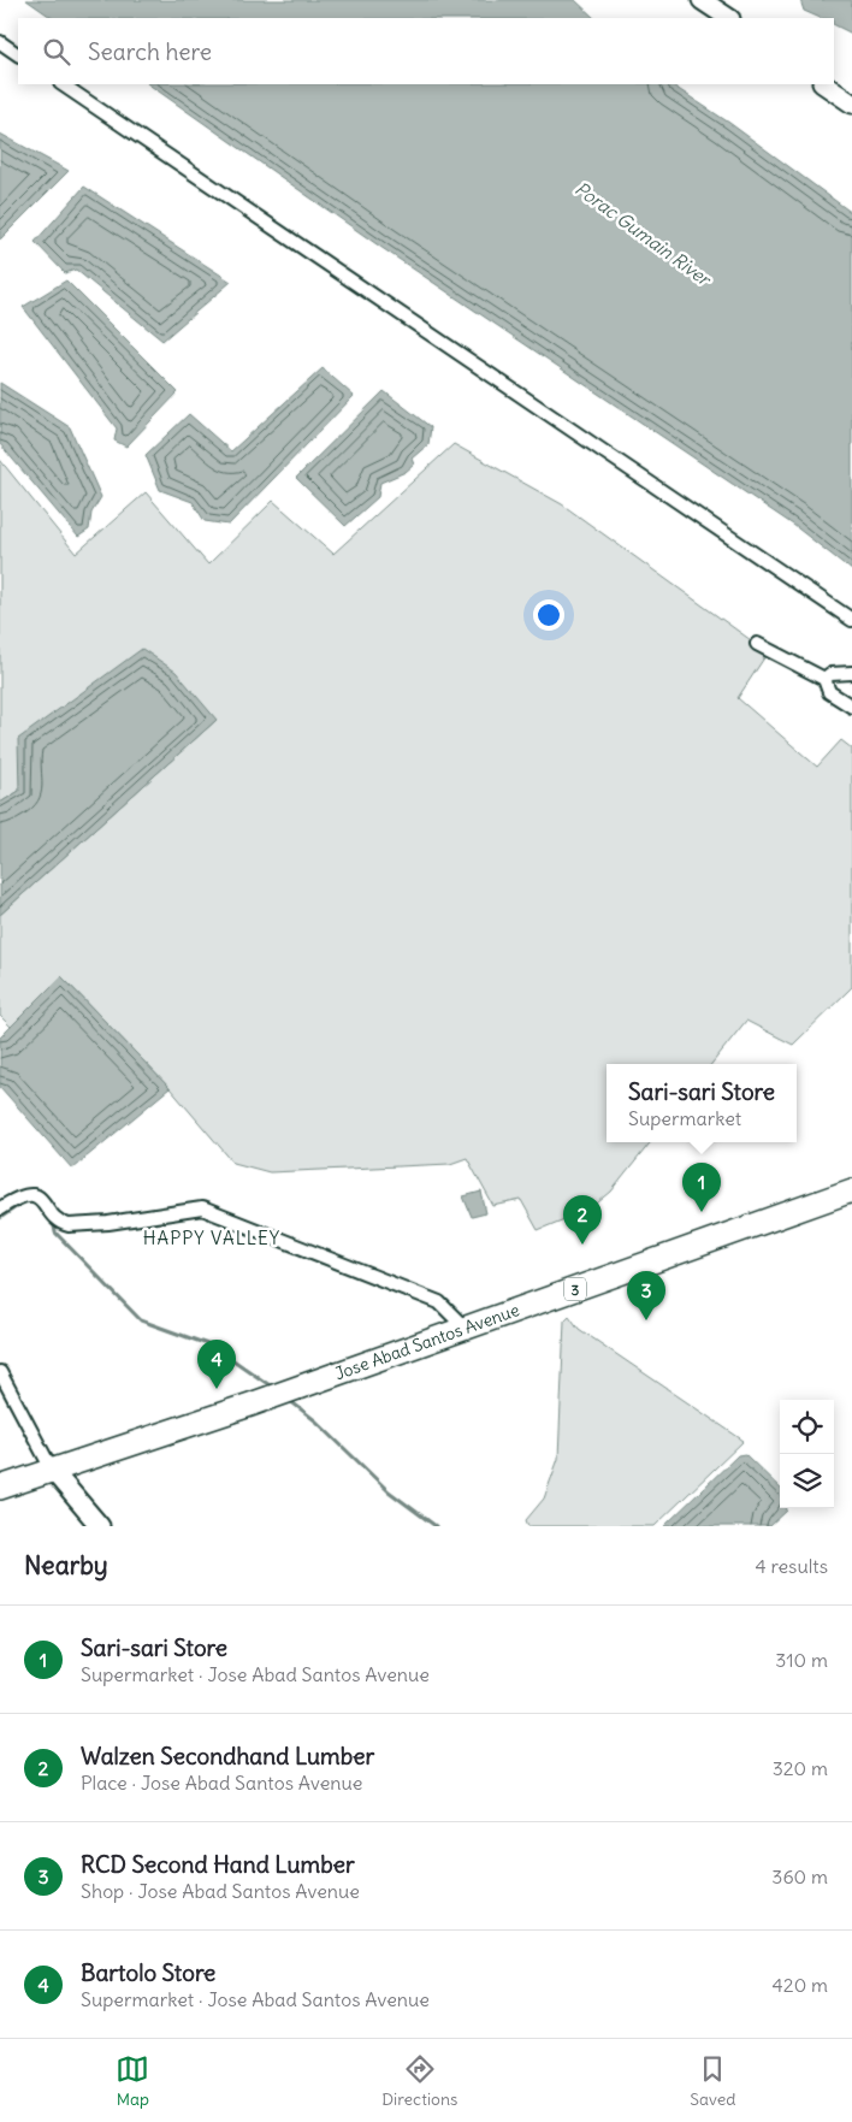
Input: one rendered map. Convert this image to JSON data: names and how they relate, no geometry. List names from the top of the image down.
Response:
{
  "streets": {
    "highway": ["3", "Jose Abad Santos Avenue"]
  },
  "districts": ["HAPPY VALLEY"],
  "water": ["Porac Gumain River"],
  "page": {
    "search": "Search here",
    "popup": ["Sari-sari Store", "Supermarket"],
    "pins": [
      "1",
      "2",
      "3",
      "4"
    ],
    "heading": ["Nearby", "4 results"],
    "list": [
      {
        "mark": "1",
        "name": "Sari-sari Store",
        "note": "Supermarket · Jose Abad Santos Avenue",
        "value": "310 m"
      },
      {
        "mark": "2",
        "name": "Walzen Secondhand Lumber",
        "note": "Place · Jose Abad Santos Avenue",
        "value": "320 m"
      },
      {
        "mark": "3",
        "name": "RCD Second Hand Lumber",
        "note": "Shop · Jose Abad Santos Avenue",
        "value": "360 m"
      },
      {
        "mark": "4",
        "name": "Bartolo Store",
        "note": "Supermarket · Jose Abad Santos Avenue",
        "value": "420 m"
      }
    ],
    "nav": ["Map", "Directions", "Saved"]
  }
}
